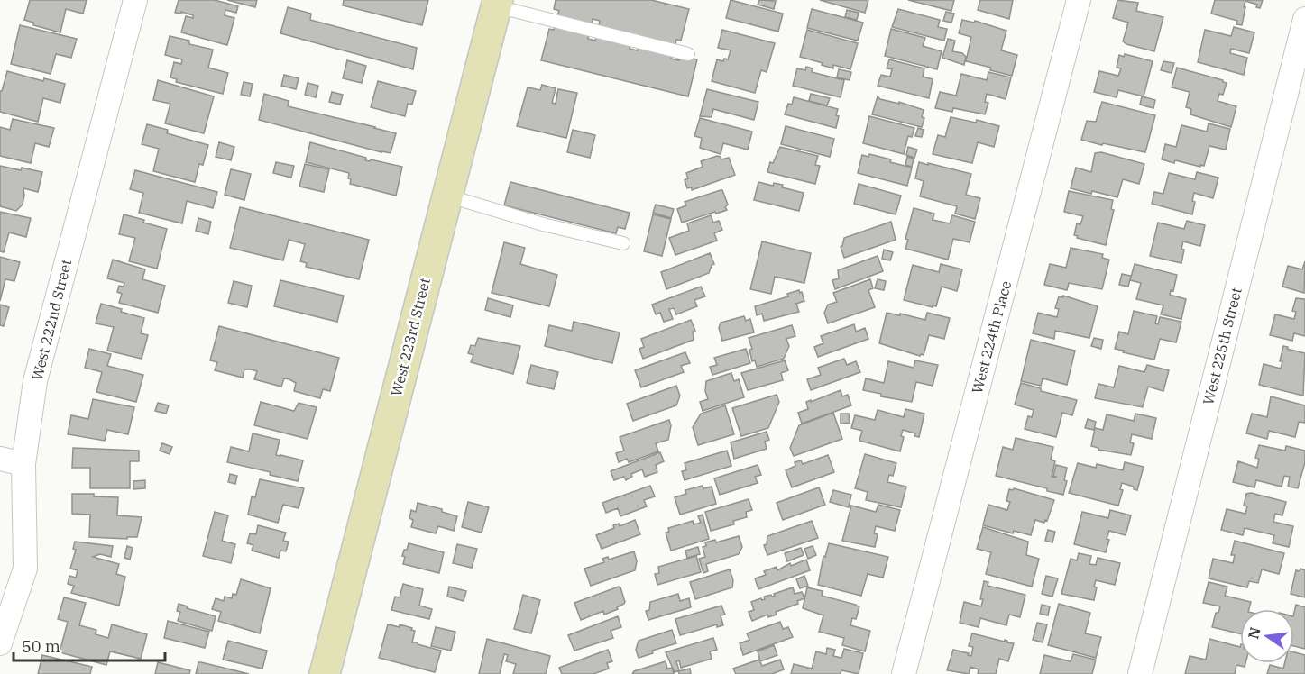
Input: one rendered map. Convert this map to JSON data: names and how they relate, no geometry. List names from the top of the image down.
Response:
{
  "streets": {
    "main road": ["West 223rd Street"],
    "street": ["West 222nd Street", "West 224th Place", "West 225th Street"]
  },
  "scale_bar": "50 m",
  "north": "left"
}
